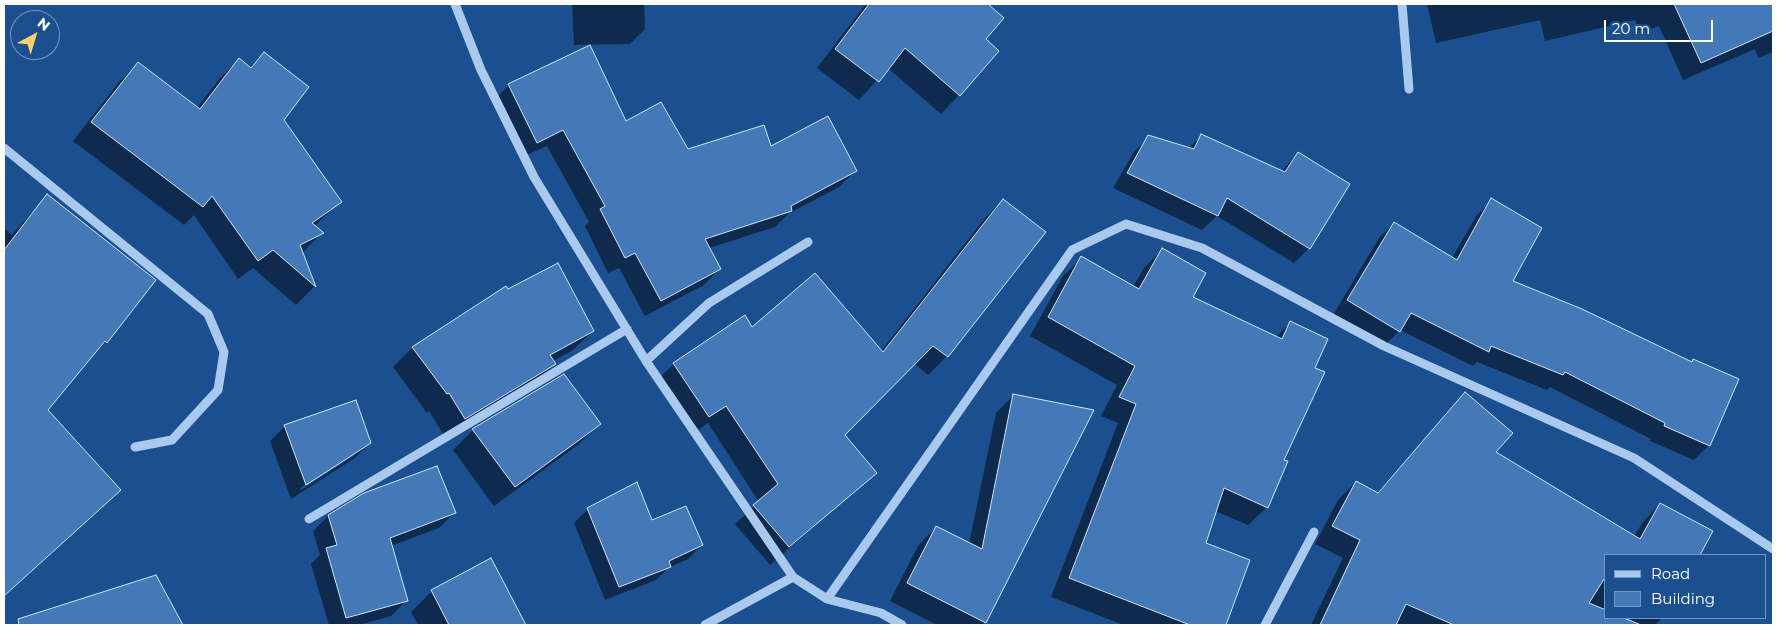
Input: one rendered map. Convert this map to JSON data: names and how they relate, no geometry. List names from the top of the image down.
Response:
{
  "legend": ["Road", "Building"],
  "scale_bar": "20 m",
  "north": "top right"
}
